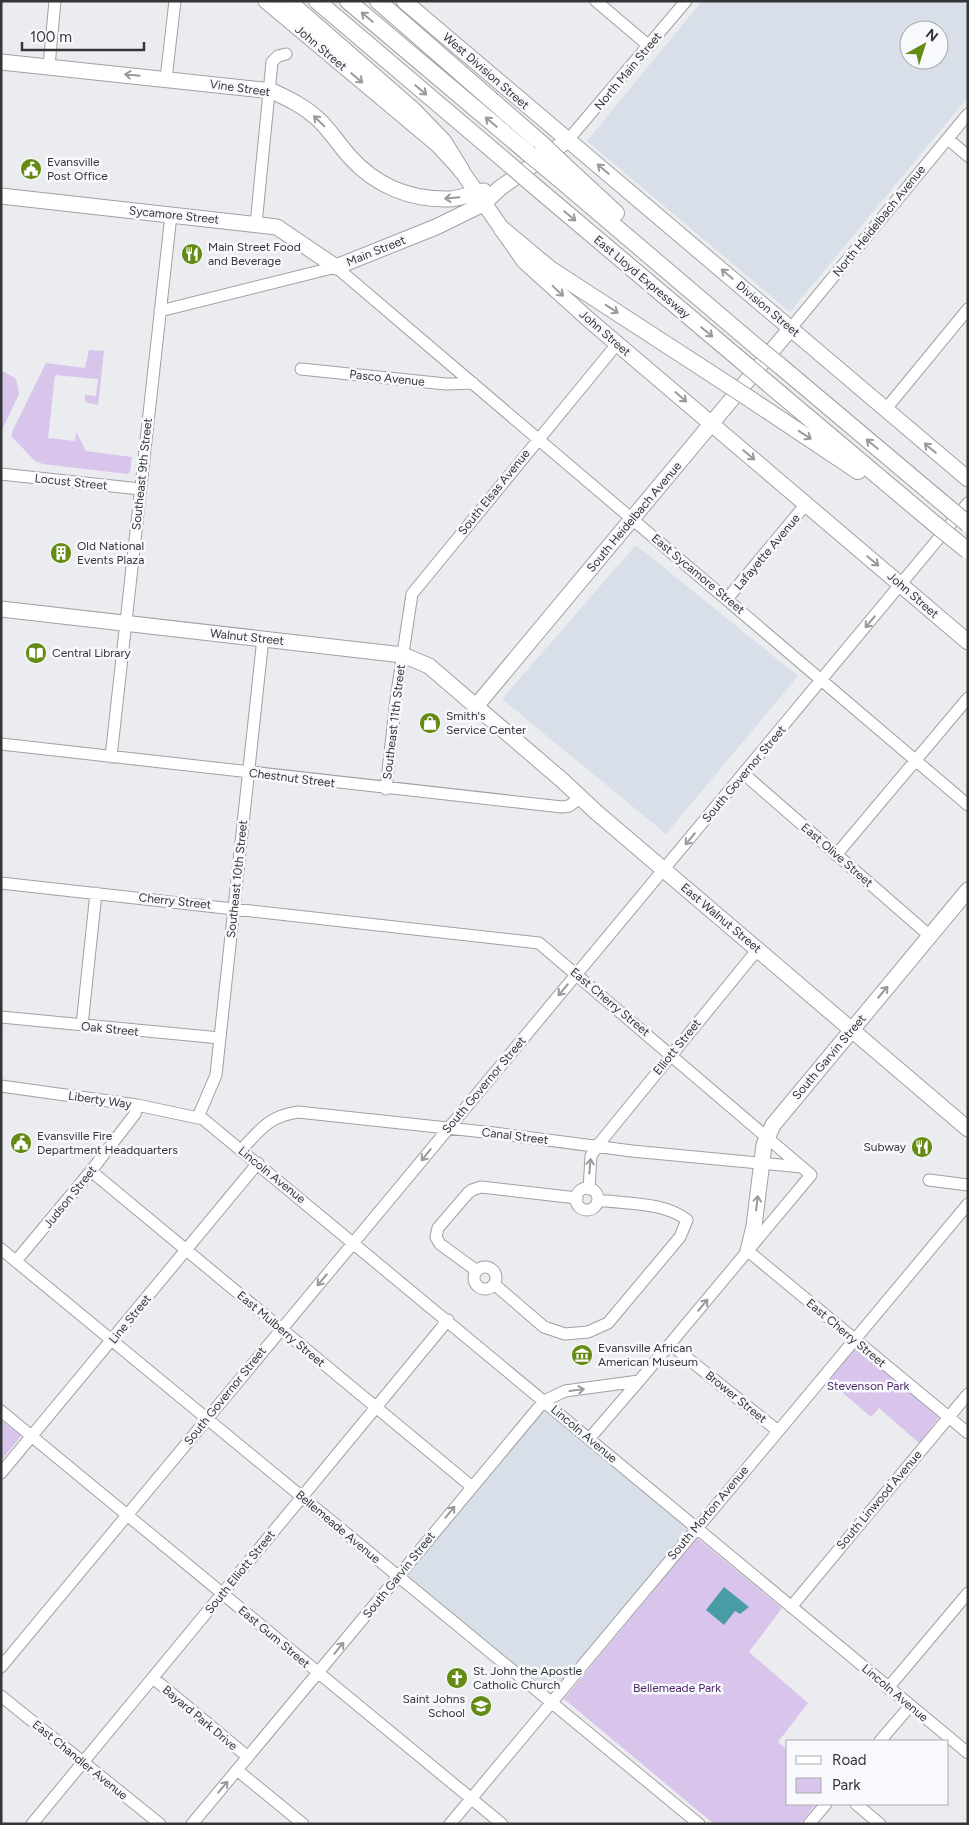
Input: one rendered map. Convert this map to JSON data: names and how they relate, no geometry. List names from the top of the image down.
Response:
{
  "streets": {
    "highway": ["East Lloyd Expressway"],
    "main road": [
      "John Street",
      "West Division Street",
      "Vine Street",
      "Sycamore Street",
      "Main Street",
      "Division Street",
      "South Heidelbach Avenue",
      "Walnut Street",
      "East Walnut Street",
      "South Garvin Street"
    ],
    "street": [
      "North Main Street",
      "North Heidelbach Avenue",
      "Pasco Avenue",
      "Southeast 9th Street",
      "Locust Street",
      "South Elsas Avenue",
      "Lafayette Avenue",
      "East Sycamore Street",
      "Southeast 11th Street",
      "South Governor Street",
      "Chestnut Street",
      "East Olive Street",
      "Southeast 10th Street",
      "Cherry Street",
      "East Cherry Street",
      "Oak Street",
      "Elliott Street",
      "Liberty Way",
      "Canal Street",
      "Lincoln Avenue",
      "Judson Street",
      "Line Street",
      "East Mulberry Street",
      "Brower Street",
      "South Linwood Avenue",
      "South Morton Avenue",
      "Bellemeade Avenue",
      "South Elliott Street",
      "East Gum Street",
      "Bayard Park Drive",
      "East Chandler Avenue"
    ]
  },
  "crossings": [
    ["John Street", "Vine Street"],
    ["John Street", "Main Street"],
    ["John Street", "South Elsas Avenue"],
    ["John Street", "South Heidelbach Avenue"],
    ["John Street", "Lafayette Avenue"],
    ["John Street", "South Governor Street"],
    ["West Division Street", "North Main Street"],
    ["West Division Street", "Vine Street"],
    ["West Division Street", "Division Street"],
    ["North Main Street", "Vine Street"],
    ["North Main Street", "Division Street"],
    ["Vine Street", "Main Street"],
    ["Vine Street", "Division Street"],
    ["Sycamore Street", "Main Street"],
    ["Sycamore Street", "Southeast 9th Street"],
    ["Sycamore Street", "East Sycamore Street"],
    ["North Heidelbach Avenue", "Division Street"],
    ["North Heidelbach Avenue", "South Heidelbach Avenue"],
    ["Main Street", "Southeast 9th Street"],
    ["Main Street", "East Sycamore Street"],
    ["Division Street", "South Heidelbach Avenue"],
    ["Pasco Avenue", "East Sycamore Street"],
    ["Southeast 9th Street", "Locust Street"],
    ["Southeast 9th Street", "Walnut Street"],
    ["Southeast 9th Street", "Chestnut Street"],
    ["South Elsas Avenue", "East Sycamore Street"],
    ["South Elsas Avenue", "Walnut Street"],
    ["South Elsas Avenue", "Southeast 11th Street"],
    ["South Heidelbach Avenue", "East Sycamore Street"],
    ["South Heidelbach Avenue", "Walnut Street"],
    ["South Heidelbach Avenue", "East Walnut Street"],
    ["Lafayette Avenue", "East Sycamore Street"],
    ["East Sycamore Street", "South Governor Street"],
    ["Walnut Street", "Southeast 11th Street"],
    ["Walnut Street", "Southeast 10th Street"],
    ["Walnut Street", "East Walnut Street"],
    ["Southeast 11th Street", "Chestnut Street"],
    ["South Governor Street", "East Olive Street"],
    ["South Governor Street", "East Walnut Street"],
    ["South Governor Street", "East Cherry Street"],
    ["South Governor Street", "Canal Street"],
    ["South Governor Street", "Lincoln Avenue"],
    ["South Governor Street", "East Mulberry Street"],
    ["South Governor Street", "Bellemeade Avenue"],
    ["South Governor Street", "East Gum Street"],
    ["Chestnut Street", "Southeast 10th Street"],
    ["Chestnut Street", "East Walnut Street"],
    ["East Olive Street", "South Garvin Street"],
    ["Southeast 10th Street", "Cherry Street"],
    ["Southeast 10th Street", "Oak Street"],
    ["Southeast 10th Street", "Liberty Way"],
    ["Southeast 10th Street", "Lincoln Avenue"],
    ["Cherry Street", "East Cherry Street"],
    ["East Walnut Street", "Elliott Street"],
    ["East Walnut Street", "South Garvin Street"],
    ["East Cherry Street", "Elliott Street"],
    ["East Cherry Street", "South Garvin Street"],
    ["East Cherry Street", "Canal Street"],
    ["East Cherry Street", "South Linwood Avenue"],
    ["East Cherry Street", "South Morton Avenue"],
    ["Elliott Street", "Canal Street"],
    ["South Garvin Street", "Canal Street"],
    ["South Garvin Street", "Lincoln Avenue"],
    ["South Garvin Street", "East Mulberry Street"],
    ["South Garvin Street", "Brower Street"],
    ["South Garvin Street", "Bellemeade Avenue"],
    ["South Garvin Street", "East Gum Street"],
    ["South Garvin Street", "Bayard Park Drive"],
    ["Liberty Way", "Lincoln Avenue"],
    ["Liberty Way", "Judson Street"],
    ["Canal Street", "Lincoln Avenue"],
    ["Lincoln Avenue", "Line Street"],
    ["Lincoln Avenue", "South Linwood Avenue"],
    ["Lincoln Avenue", "South Morton Avenue"],
    ["Lincoln Avenue", "South Elliott Street"],
    ["Judson Street", "East Mulberry Street"],
    ["Judson Street", "Bellemeade Avenue"],
    ["Line Street", "East Mulberry Street"],
    ["Line Street", "Bellemeade Avenue"],
    ["Line Street", "East Gum Street"],
    ["East Mulberry Street", "South Elliott Street"],
    ["Brower Street", "South Morton Avenue"],
    ["South Morton Avenue", "Bellemeade Avenue"],
    ["South Morton Avenue", "East Gum Street"],
    ["Bellemeade Avenue", "South Elliott Street"],
    ["South Elliott Street", "East Gum Street"],
    ["South Elliott Street", "Bayard Park Drive"],
    ["South Elliott Street", "East Chandler Avenue"]
  ],
  "one_way": [
    "John Street",
    "Vine Street",
    "Division Street",
    "South Governor Street",
    "South Garvin Street"
  ],
  "parks": ["Stevenson Park", "Bellemeade Park"],
  "places": {
    "public building": ["Evansville Post Office", "Evansville Fire Department Headquarters"],
    "restaurant": ["Main Street Food and Beverage", "Subway"],
    "building": ["Old National Events Plaza"],
    "library": ["Central Library"],
    "shop": ["Smith's Service Center"],
    "museum": ["Evansville African American Museum"],
    "church": ["St. John the Apostle Catholic Church"],
    "school or university": ["Saint Johns School"]
  },
  "legend": ["Road", "Park"],
  "scale_bar": "100 m",
  "north": "top right"
}
